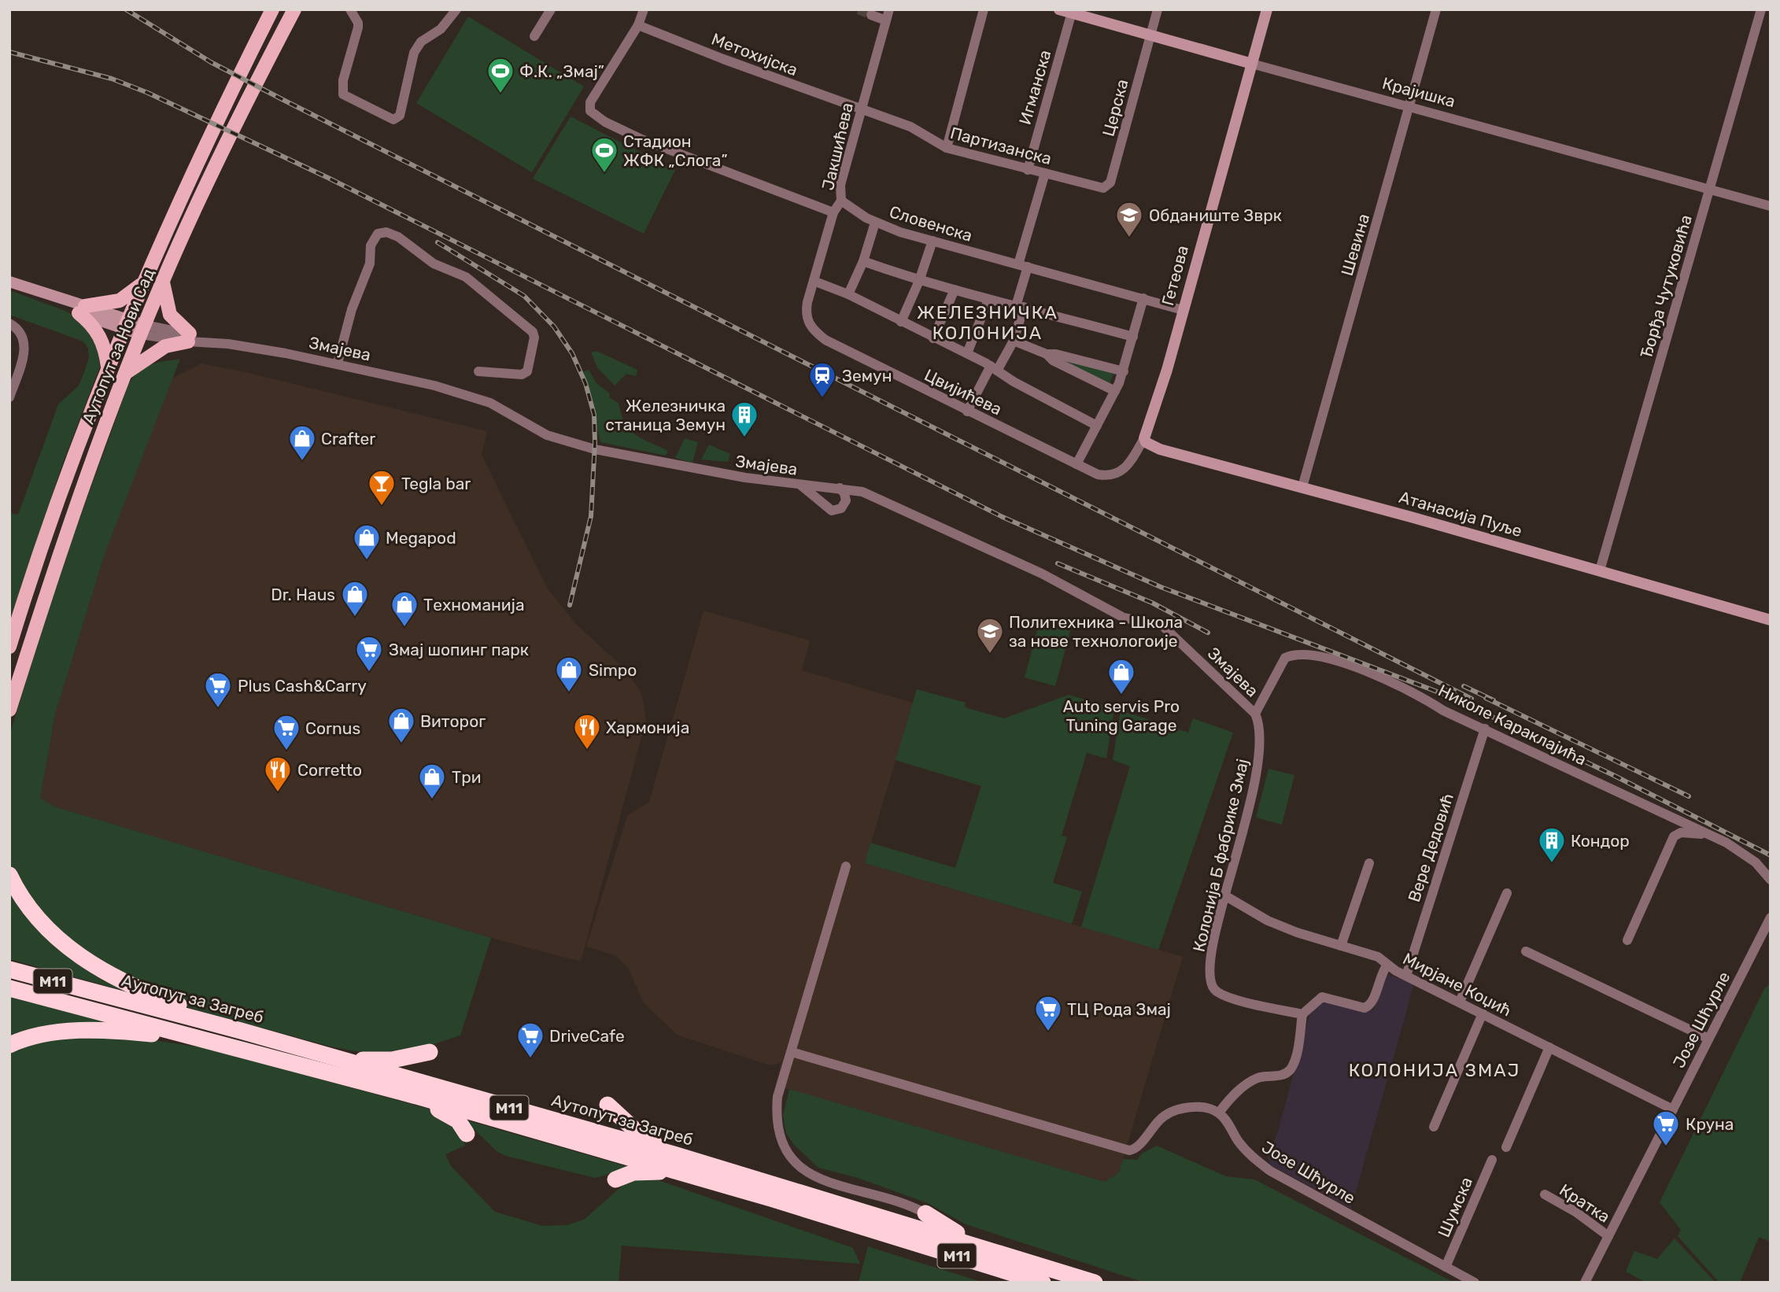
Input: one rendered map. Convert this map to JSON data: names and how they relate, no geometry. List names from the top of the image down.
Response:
{
  "streets": {
    "highway": ["M11", "Аутопут за Загреб"],
    "main road": ["Аутопут за Нови Сад"],
    "street": [
      "Метохијска",
      "Игманска",
      "Крајишка",
      "Церска",
      "Партизанска",
      "Јакшићева",
      "Словенска",
      "Шевина",
      "Гетеова",
      "Ђорђа Чутуковића",
      "Змајева",
      "Цвијићева",
      "Атанасија Пуље",
      "Николе Караклајића",
      "Вере Дедовић",
      "Колонија Б фабрике Змај",
      "Мирјане Коџић",
      "Јозе Шћурле",
      "Кратка",
      "Шумска"
    ]
  },
  "crossings": [
    ["Метохијска", "Партизанска"],
    ["Метохијска", "Јакшићева"],
    ["Игманска", "Крајишка"],
    ["Игманска", "Партизанска"],
    ["Крајишка", "Церска"],
    ["Крајишка", "Шевина"],
    ["Крајишка", "Гетеова"],
    ["Крајишка", "Ђорђа Чутуковића"],
    ["Церска", "Партизанска"],
    ["Партизанска", "Јакшићева"],
    ["Јакшићева", "Словенска"],
    ["Јакшићева", "Цвијићева"],
    ["Словенска", "Гетеова"],
    ["Шевина", "Атанасија Пуље"],
    ["Гетеова", "Цвијићева"],
    ["Гетеова", "Атанасија Пуље"],
    ["Ђорђа Чутуковића", "Атанасија Пуље"],
    ["Аутопут за Нови Сад", "Змајева"],
    ["Змајева", "Николе Караклајића"],
    ["Змајева", "Колонија Б фабрике Змај"],
    ["Николе Караклајића", "Вере Дедовић"],
    ["Николе Караклајића", "Колонија Б фабрике Змај"],
    ["Вере Дедовић", "Мирјане Коџић"],
    ["Колонија Б фабрике Змај", "Мирјане Коџић"],
    ["Мирјане Коџић", "Јозе Шћурле"],
    ["Јозе Шћурле", "Кратка"],
    ["Јозе Шћурле", "Шумска"]
  ],
  "districts": ["ЖЕЛЕЗНИЧКА КОЛОНИЈА", "КОЛОНИЈА ЗМАЈ"],
  "places": {
    "sports": ["Ф.К. „Змај”", "Стадион ЖФК „Слога”"],
    "school or university": ["Обданиште Зврк", "Политехника - Школа за нове технологоије"],
    "station": ["Земун"],
    "building": ["Железничка станица Земун", "Кондор"],
    "shop": [
      "Crafter",
      "Megapod",
      "Dr. Haus",
      "Техноманија",
      "Simpo",
      "Auto servis Pro Tuning Garage",
      "Виторог",
      "Три"
    ],
    "bar": ["Tegla bar"],
    "supermarket": [
      "Змај шопинг парк",
      "Plus Cash&Carry",
      "Cornus",
      "ТЦ Рода Змај",
      "DriveCafe",
      "Круна"
    ],
    "restaurant": ["Хармонија", "Corretto"]
  }
}
